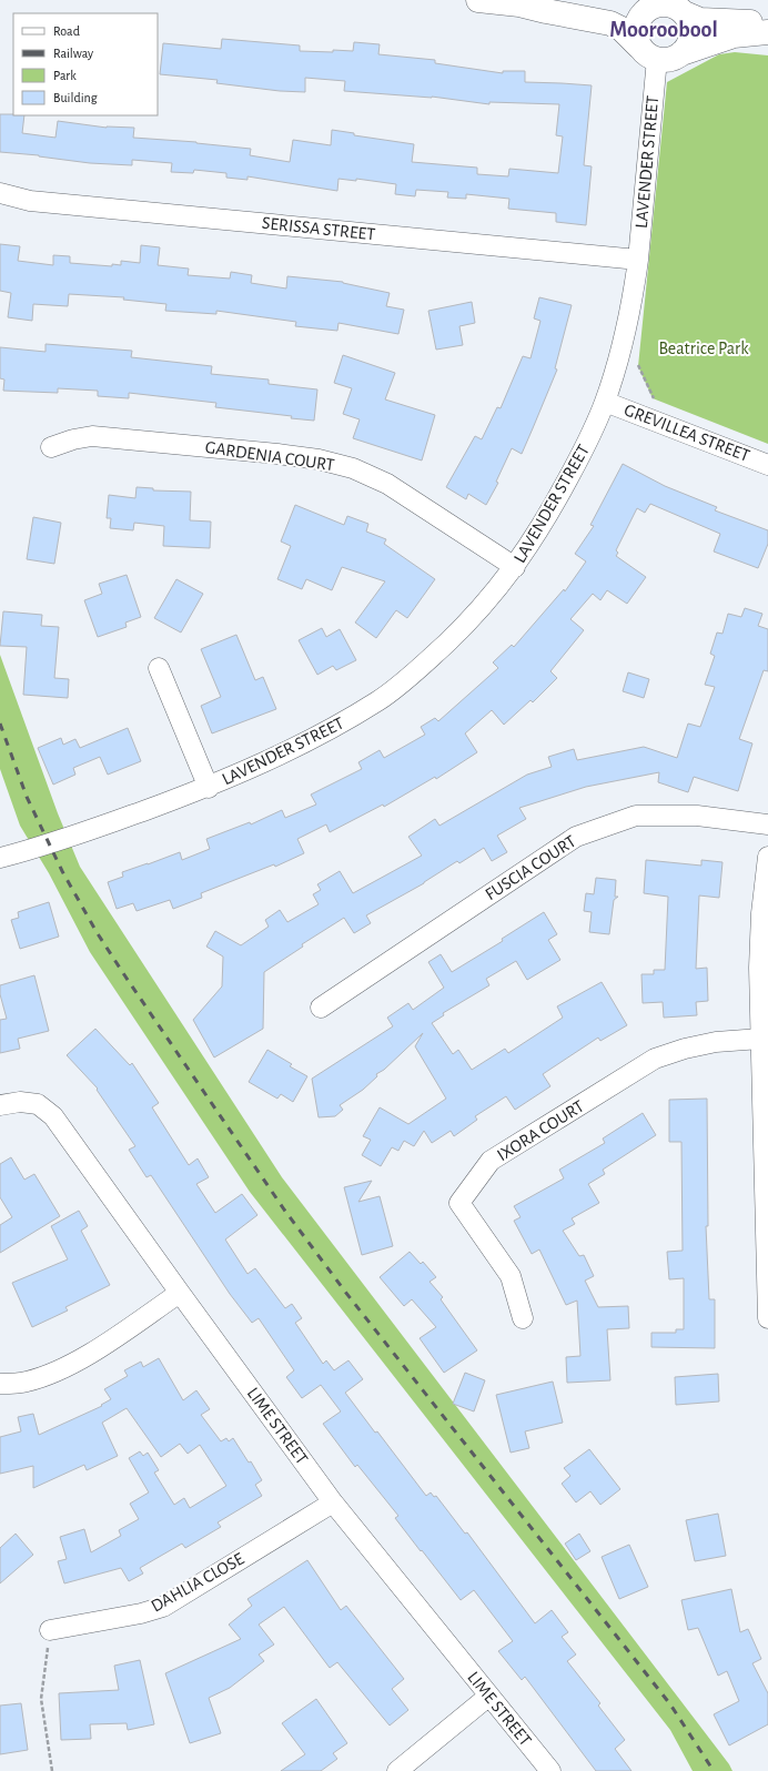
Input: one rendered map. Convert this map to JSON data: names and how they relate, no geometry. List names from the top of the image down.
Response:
{
  "streets": {
    "street": [
      "LAVENDER STREET",
      "SERISSA STREET",
      "GREVILLEA STREET",
      "GARDENIA COURT",
      "FUSCIA COURT",
      "IXORA COURT",
      "LIME STREET",
      "DAHLIA CLOSE"
    ]
  },
  "crossings": [
    ["LAVENDER STREET", "SERISSA STREET"],
    ["LAVENDER STREET", "GREVILLEA STREET"],
    ["LAVENDER STREET", "GARDENIA COURT"],
    ["LIME STREET", "DAHLIA CLOSE"]
  ],
  "districts": ["Mooroobool"],
  "parks": ["Beatrice Park"],
  "legend": [
    "Road",
    "Railway",
    "Park",
    "Building"
  ]
}
